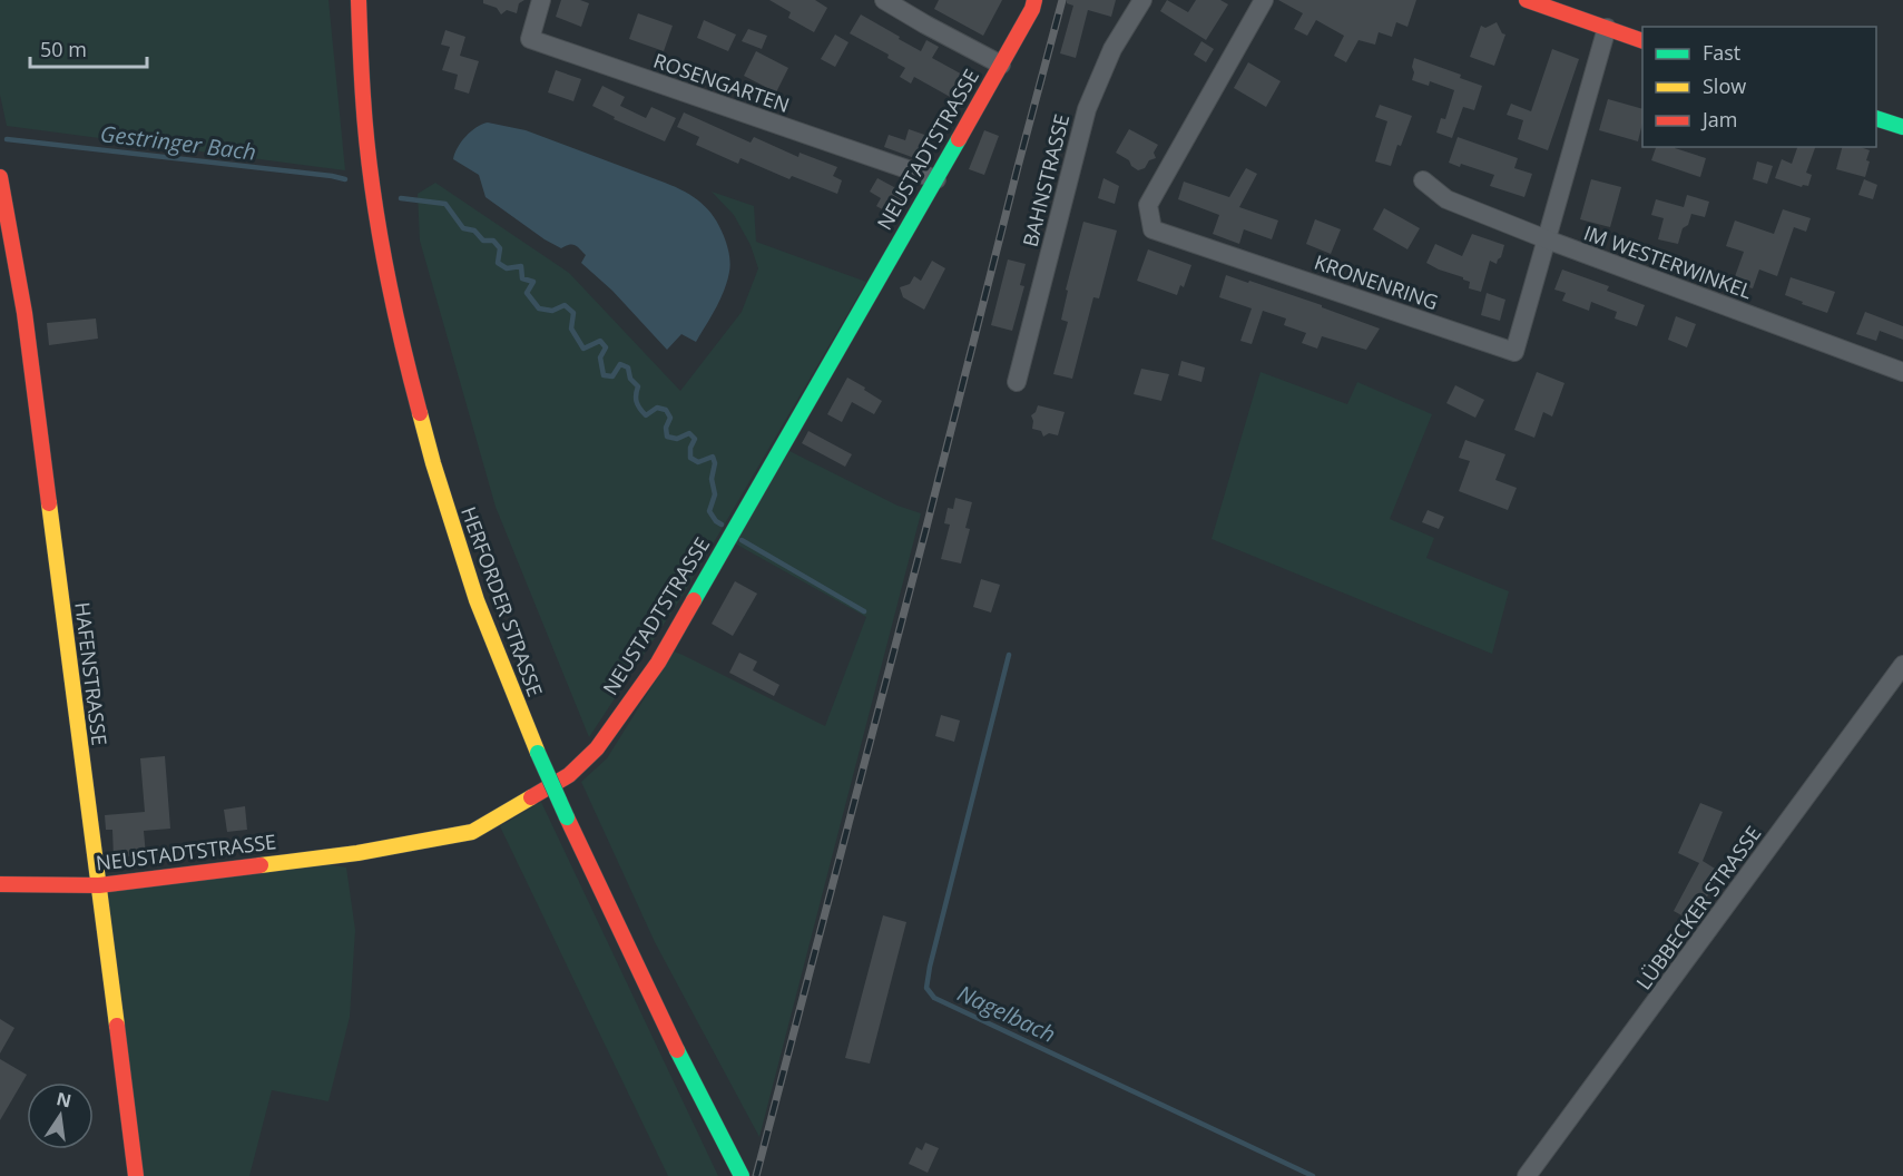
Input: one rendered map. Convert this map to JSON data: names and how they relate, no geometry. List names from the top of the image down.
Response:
{
  "streets": {
    "street": [
      "ROSENGARTEN",
      "NEUSTADTSTRASSE",
      "BAHNSTRASSE",
      "IM WESTERWINKEL",
      "KRONENRING",
      "HERFORDER STRASSE",
      "HAFENSTRASSE",
      "LÜBBECKER STRASSE"
    ]
  },
  "crossings": [
    ["ROSENGARTEN", "NEUSTADTSTRASSE"],
    ["NEUSTADTSTRASSE", "HAFENSTRASSE"],
    ["IM WESTERWINKEL", "KRONENRING"]
  ],
  "water": ["Gestringer Bach", "Nagelbach"],
  "legend": ["Fast", "Slow", "Jam"],
  "scale_bar": "50 m",
  "north": "top"
}
